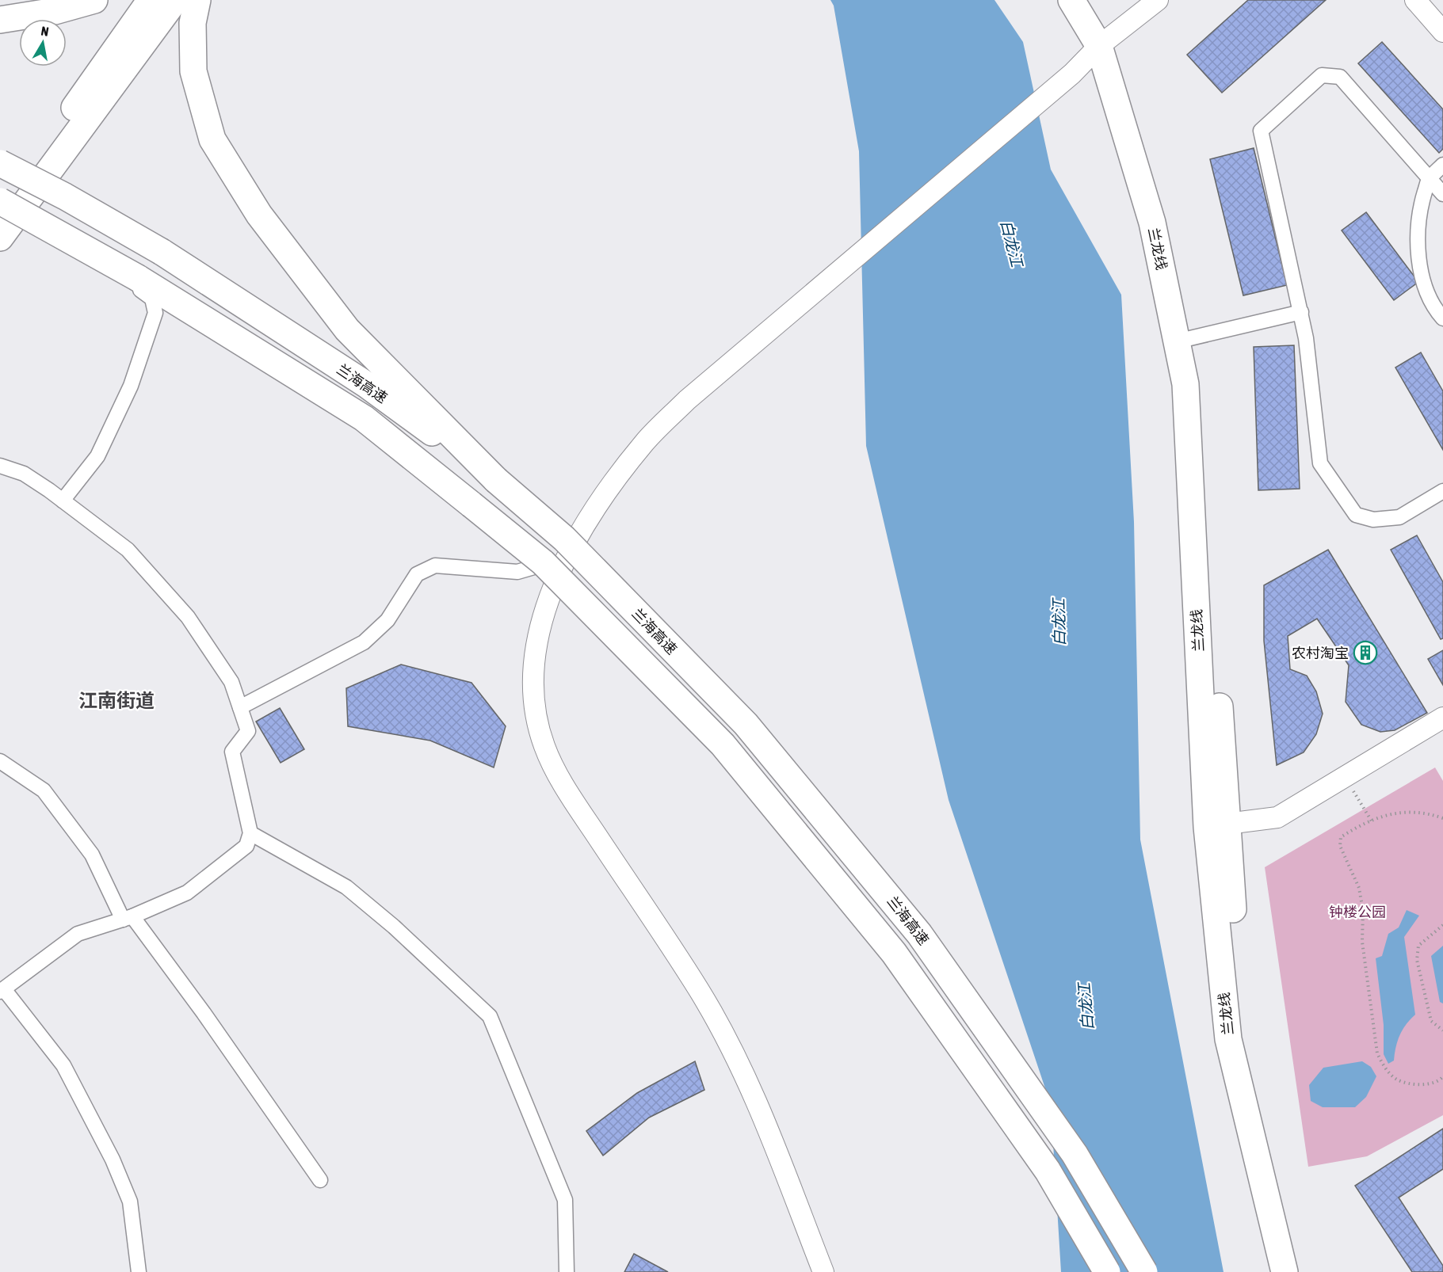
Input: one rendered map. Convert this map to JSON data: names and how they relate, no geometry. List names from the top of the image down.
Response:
{
  "streets": {
    "highway": ["兰龙线", "兰海高速"]
  },
  "districts": ["江南街道"],
  "water": ["白龙江"],
  "parks": ["钟楼公园"],
  "places": {
    "building": ["农村淘宝"]
  },
  "north": "top"
}
